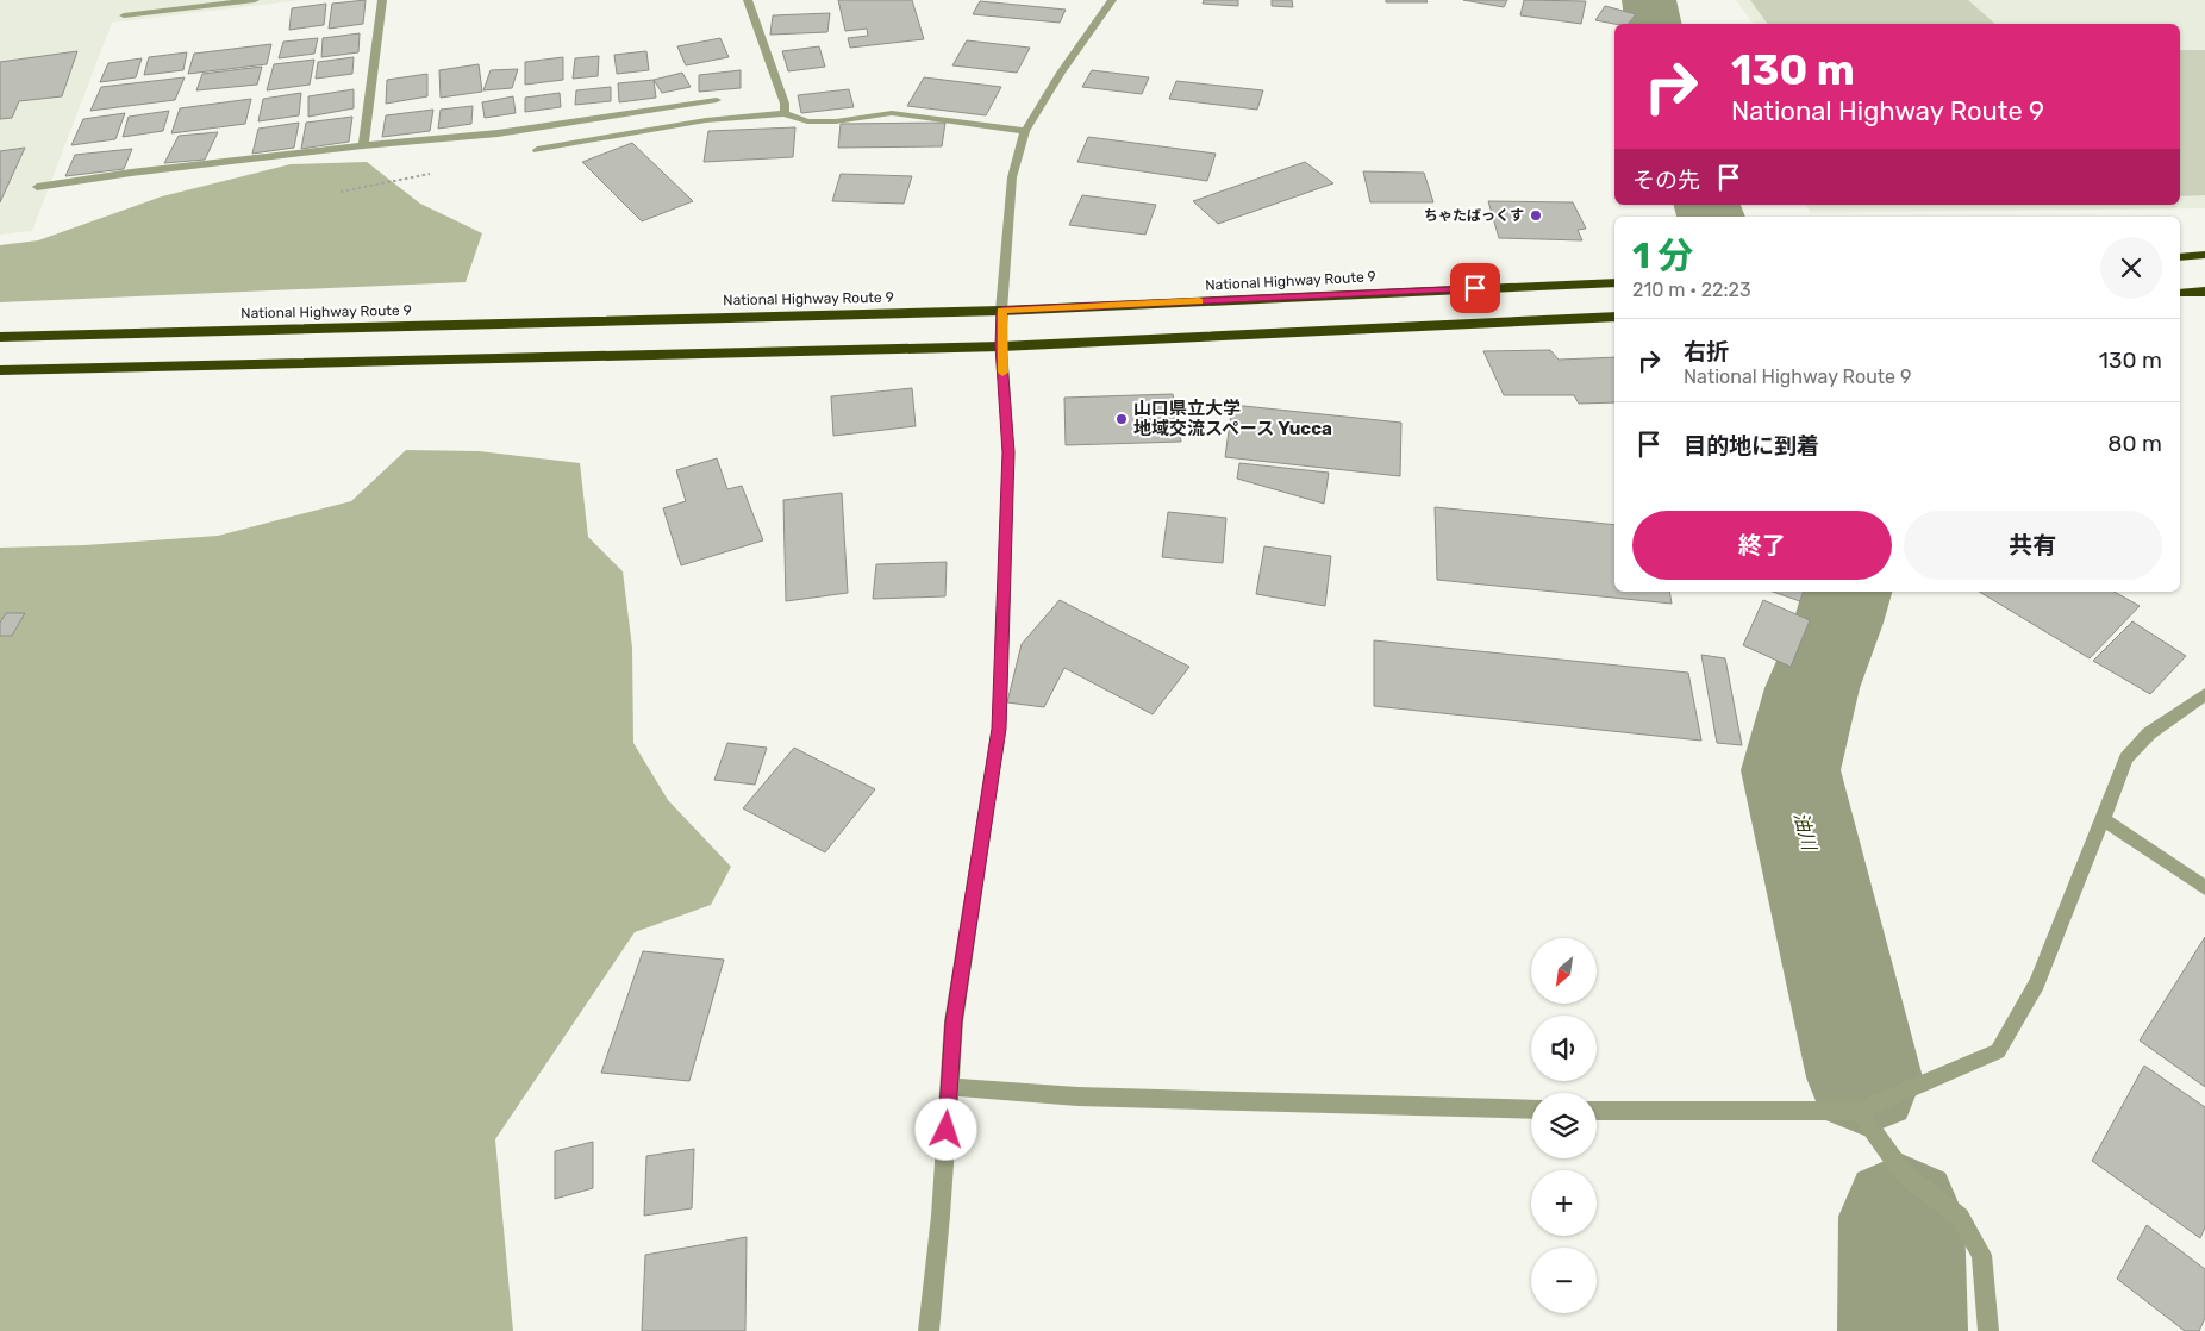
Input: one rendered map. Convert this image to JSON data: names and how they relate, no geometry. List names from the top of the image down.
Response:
{
  "streets": {
    "highway": ["National Highway Route 9"]
  },
  "water": ["油川"],
  "places": ["ちゃたばっくす", "山口県立大学 地域交流スペース Yucca"],
  "north": "bottom left",
  "page": {
    "turn": ["130 m", "National Highway Route 9"],
    "then": "その先",
    "heading": ["1 分", "210 m · 22:23"],
    "list": [
      {
        "name": "右折",
        "note": "National Highway Route 9",
        "value": "130 m"
      },
      {
        "name": "目的地に到着",
        "value": "80 m"
      }
    ],
    "buttons": ["終了", "共有"],
    "map_buttons": ["+", "−"]
  }
}
